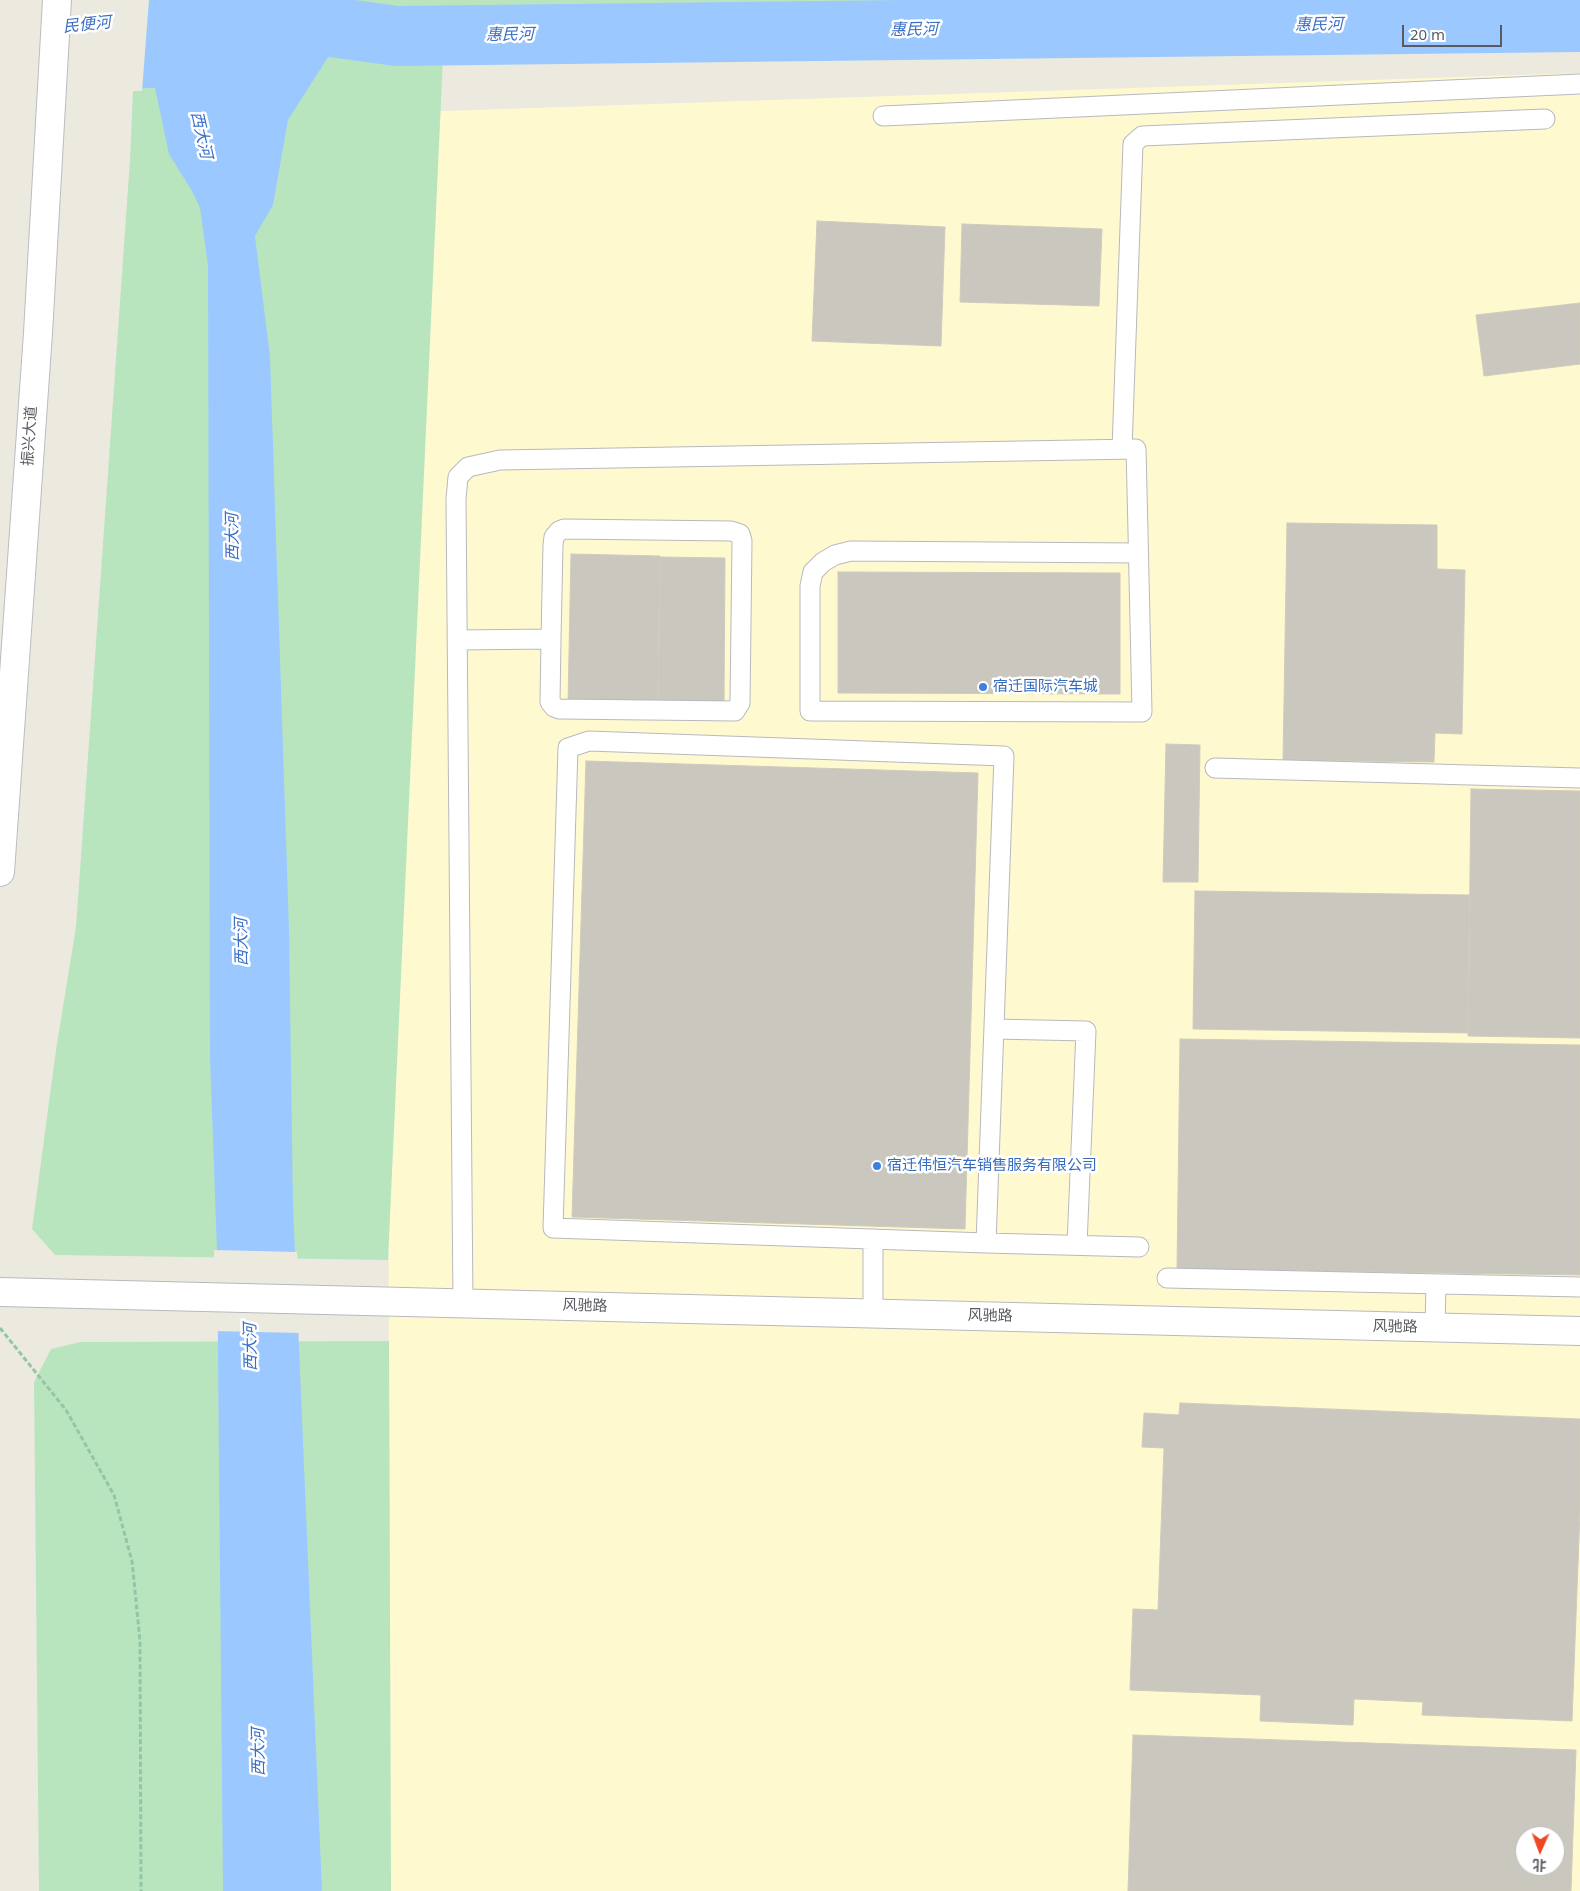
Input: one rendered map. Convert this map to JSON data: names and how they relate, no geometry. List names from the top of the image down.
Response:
{
  "streets": {
    "street": ["振兴大道", "风驰路"]
  },
  "water": ["民便河", "惠民河", "西大河"],
  "places": ["宿迁国际汽车城", "宿迁伟恒汽车销售服务有限公司"],
  "scale_bar": "20 m",
  "north": "bottom"
}
